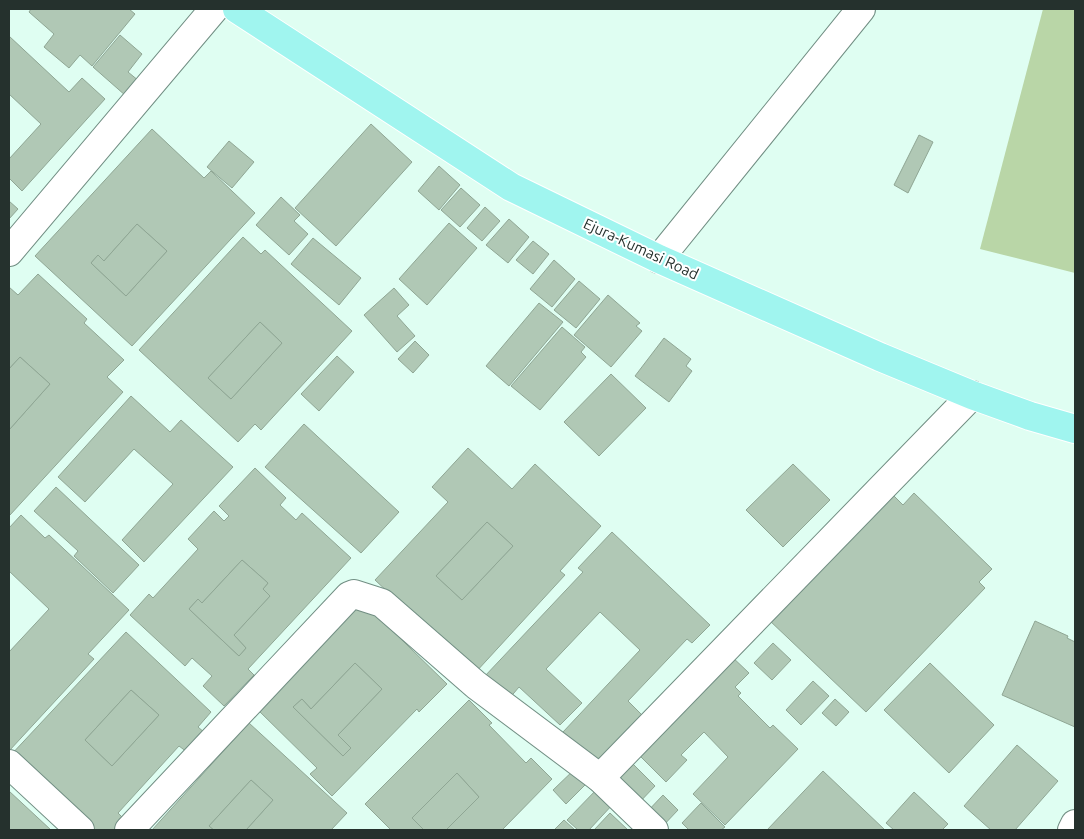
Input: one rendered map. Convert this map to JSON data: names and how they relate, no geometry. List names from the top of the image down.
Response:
{
  "streets": {
    "main road": ["Ejura-Kumasi Road"]
  }
}
